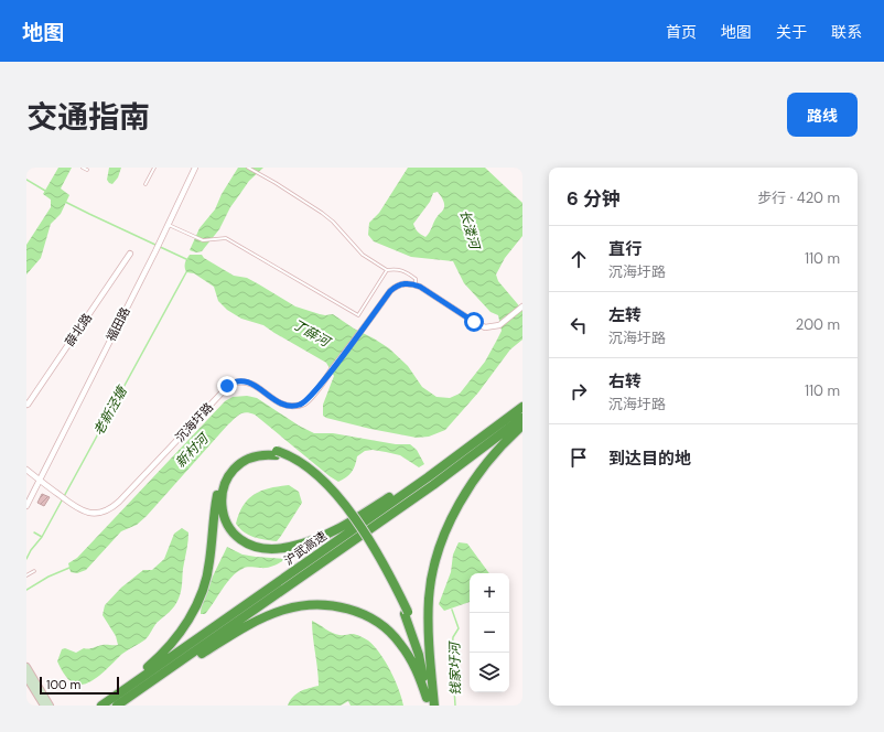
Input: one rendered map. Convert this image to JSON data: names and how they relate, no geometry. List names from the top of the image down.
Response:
{
  "streets": {
    "highway": ["沪武高速"],
    "street": ["福田路", "薛北路", "沉海圩路"]
  },
  "crossings": [
    ["福田路", "沉海圩路"]
  ],
  "water": [
    "长溇河",
    "丁薛河",
    "老新泾塘",
    "新村河",
    "钱家圩河"
  ],
  "scale_bar": "100 m",
  "page": {
    "header": "地图",
    "nav": [
      "首页",
      "地图",
      "关于",
      "联系"
    ],
    "title": "交通指南",
    "buttons": "路线",
    "heading": ["6 分钟", "步行 · 420 m"],
    "list": [
      ["直行", "沉海圩路", "110 m"],
      ["左转", "沉海圩路", "200 m"],
      ["右转", "沉海圩路", "110 m"],
      "到达目的地"
    ],
    "map_buttons": ["+", "−"],
    "scale": "100 m"
  }
}
